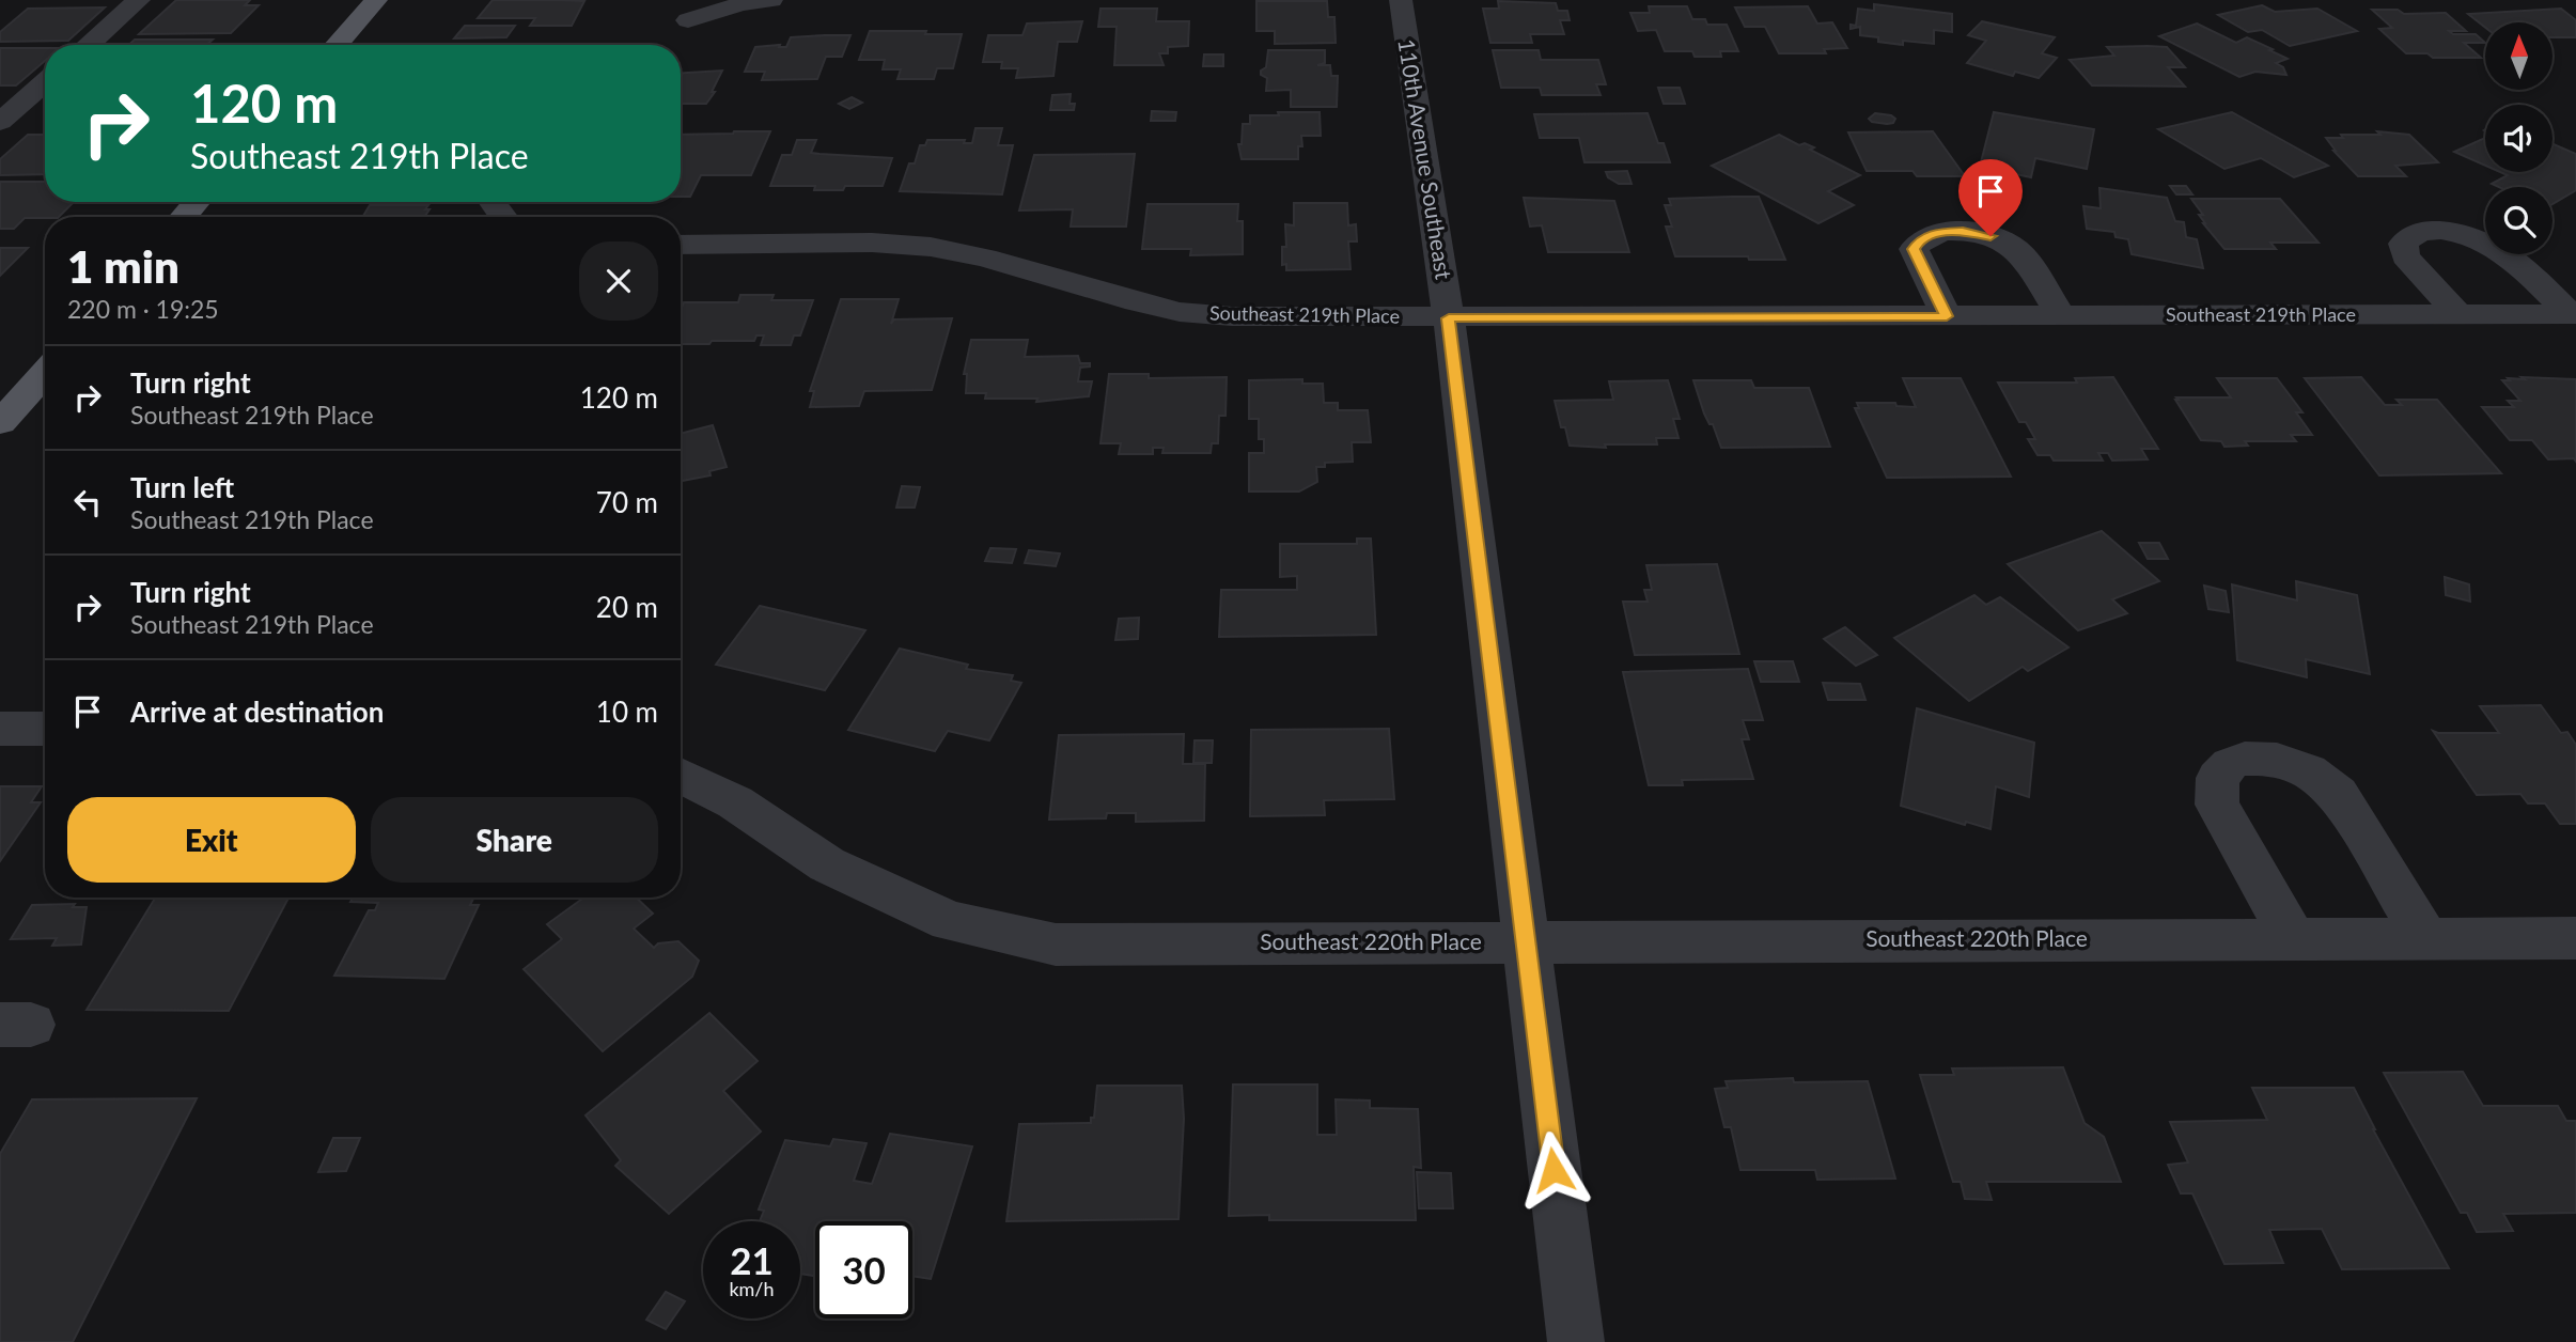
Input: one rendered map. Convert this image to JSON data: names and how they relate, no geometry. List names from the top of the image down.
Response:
{
  "streets": {
    "street": ["110th Avenue Southeast", "Southeast 219th Place", "Southeast 220th Place"]
  },
  "crossings": [
    ["110th Avenue Southeast", "Southeast 219th Place"],
    ["110th Avenue Southeast", "Southeast 220th Place"]
  ],
  "north": "top",
  "page": {
    "turn": ["120 m", "Southeast 219th Place"],
    "heading": ["1 min", "220 m · 19:25"],
    "list": [
      {
        "name": "Turn right",
        "note": "Southeast 219th Place",
        "value": "120 m"
      },
      {
        "name": "Turn left",
        "note": "Southeast 219th Place",
        "value": "70 m"
      },
      {
        "name": "Turn right",
        "note": "Southeast 219th Place",
        "value": "20 m"
      },
      {
        "name": "Arrive at destination",
        "value": "10 m"
      }
    ],
    "buttons": ["Exit", "Share"],
    "speed": "21 km/h",
    "limit": "30"
  }
}
